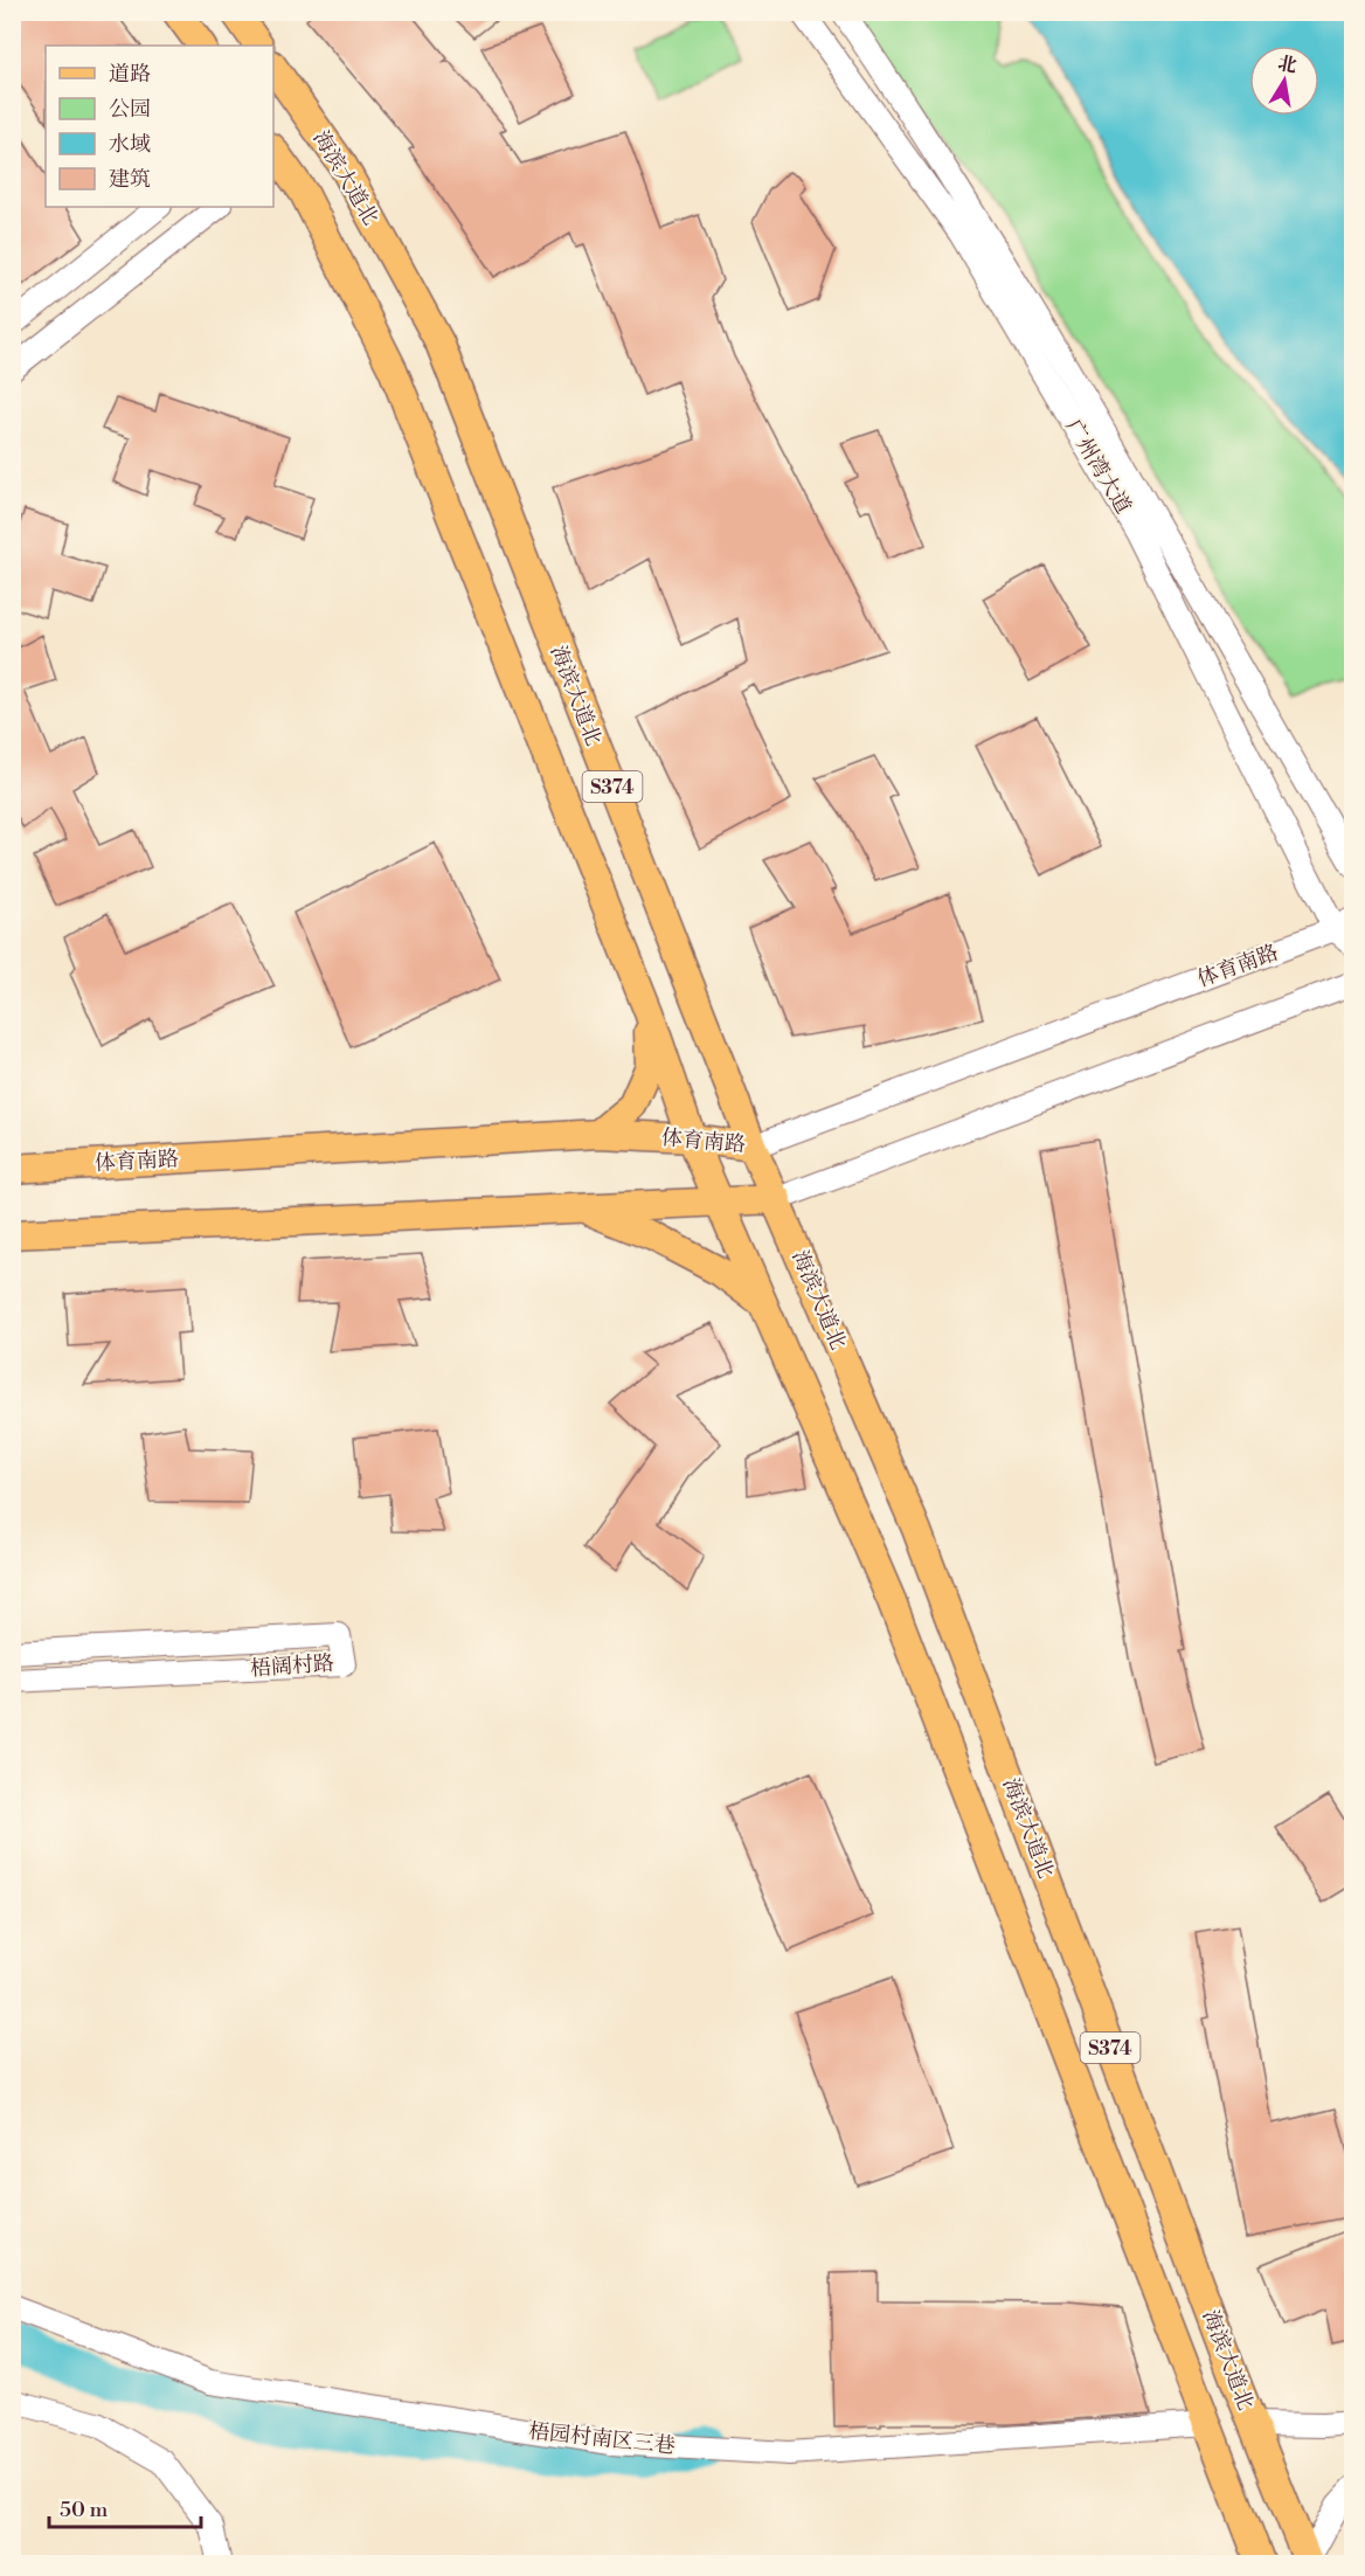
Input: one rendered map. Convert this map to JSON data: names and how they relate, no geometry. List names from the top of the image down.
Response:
{
  "streets": {
    "main road": ["海滨大道北", "S374", "体育南路"],
    "street": ["广州湾大道", "梧阔村路", "梧园村南区三巷"]
  },
  "crossings": [
    ["海滨大道北", "体育南路"],
    ["海滨大道北", "梧园村南区三巷"],
    ["广州湾大道", "体育南路"]
  ],
  "legend": [
    "道路",
    "公园",
    "水域",
    "建筑"
  ],
  "scale_bar": "50 m",
  "north": "top"
}
